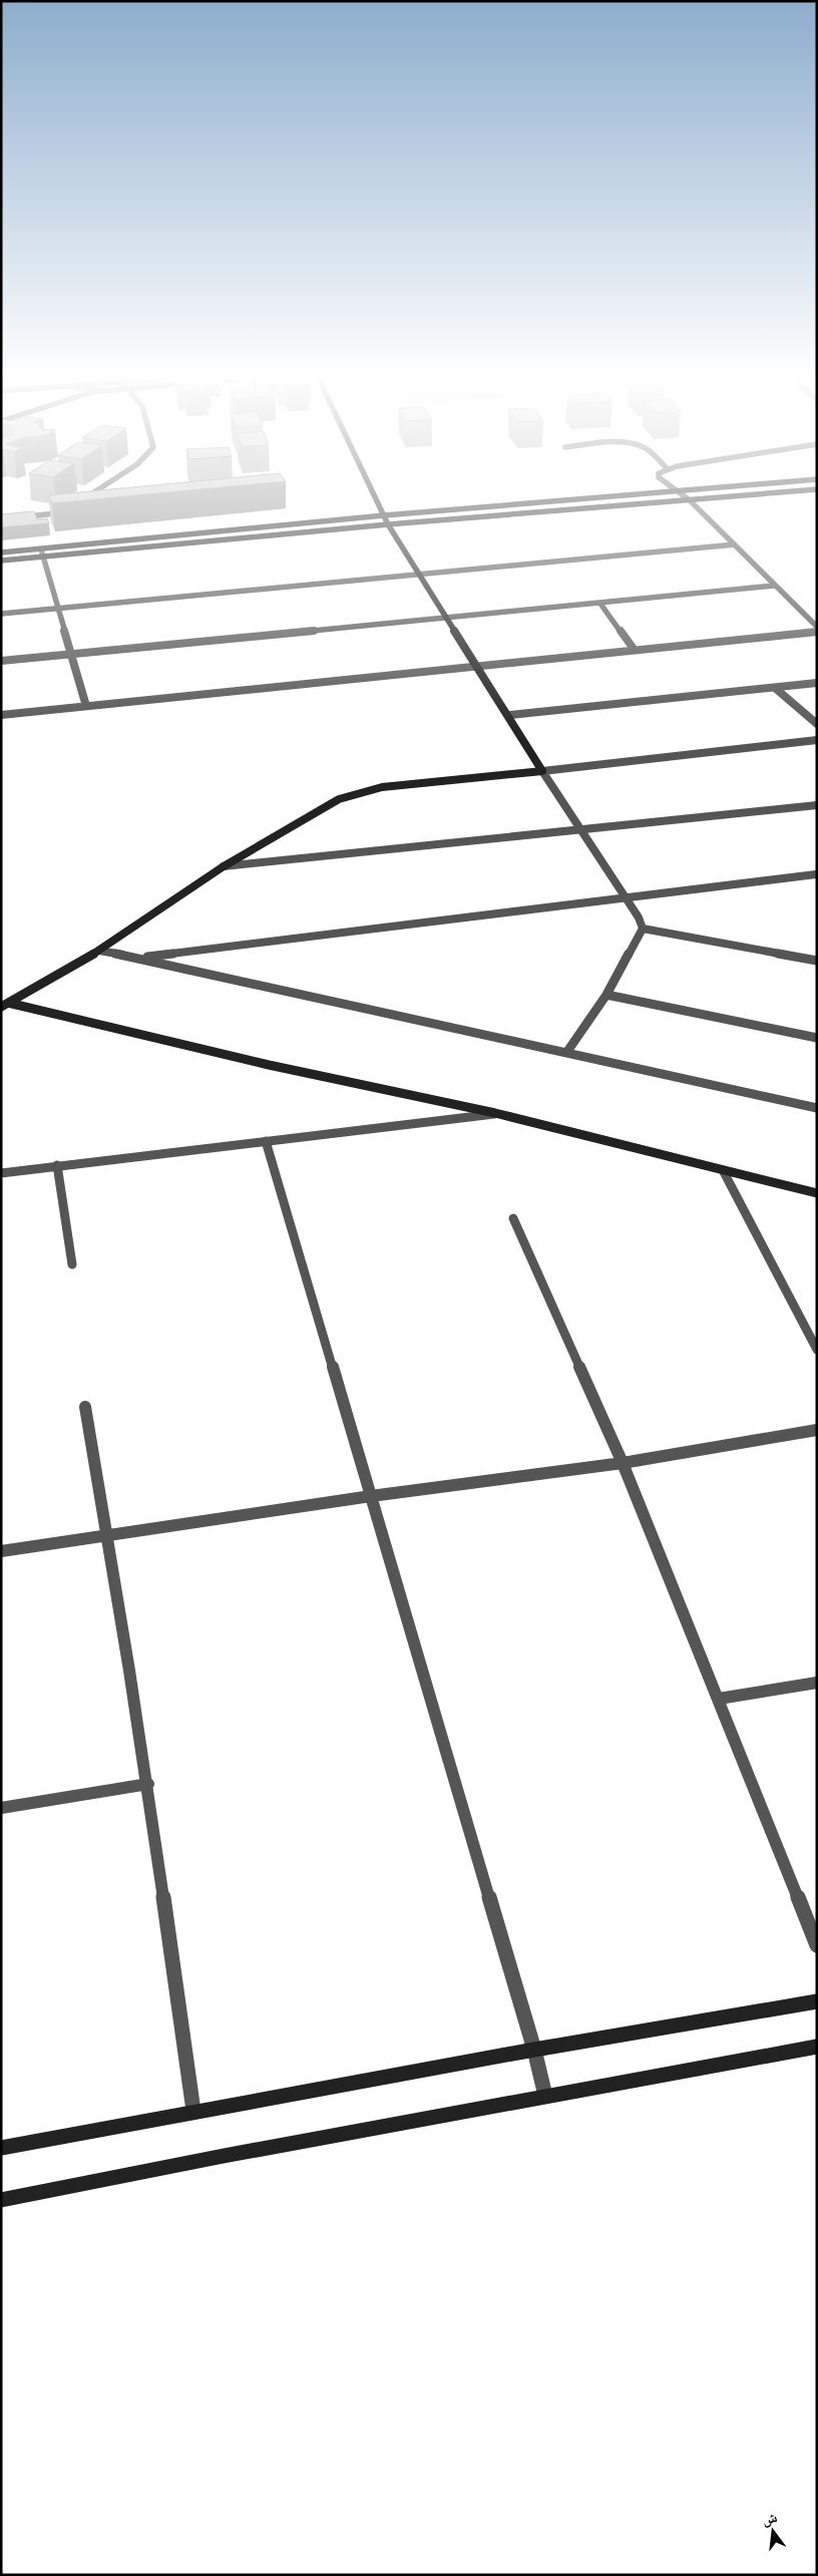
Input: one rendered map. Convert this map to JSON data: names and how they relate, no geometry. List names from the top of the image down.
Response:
{
  "north": "top"
}
